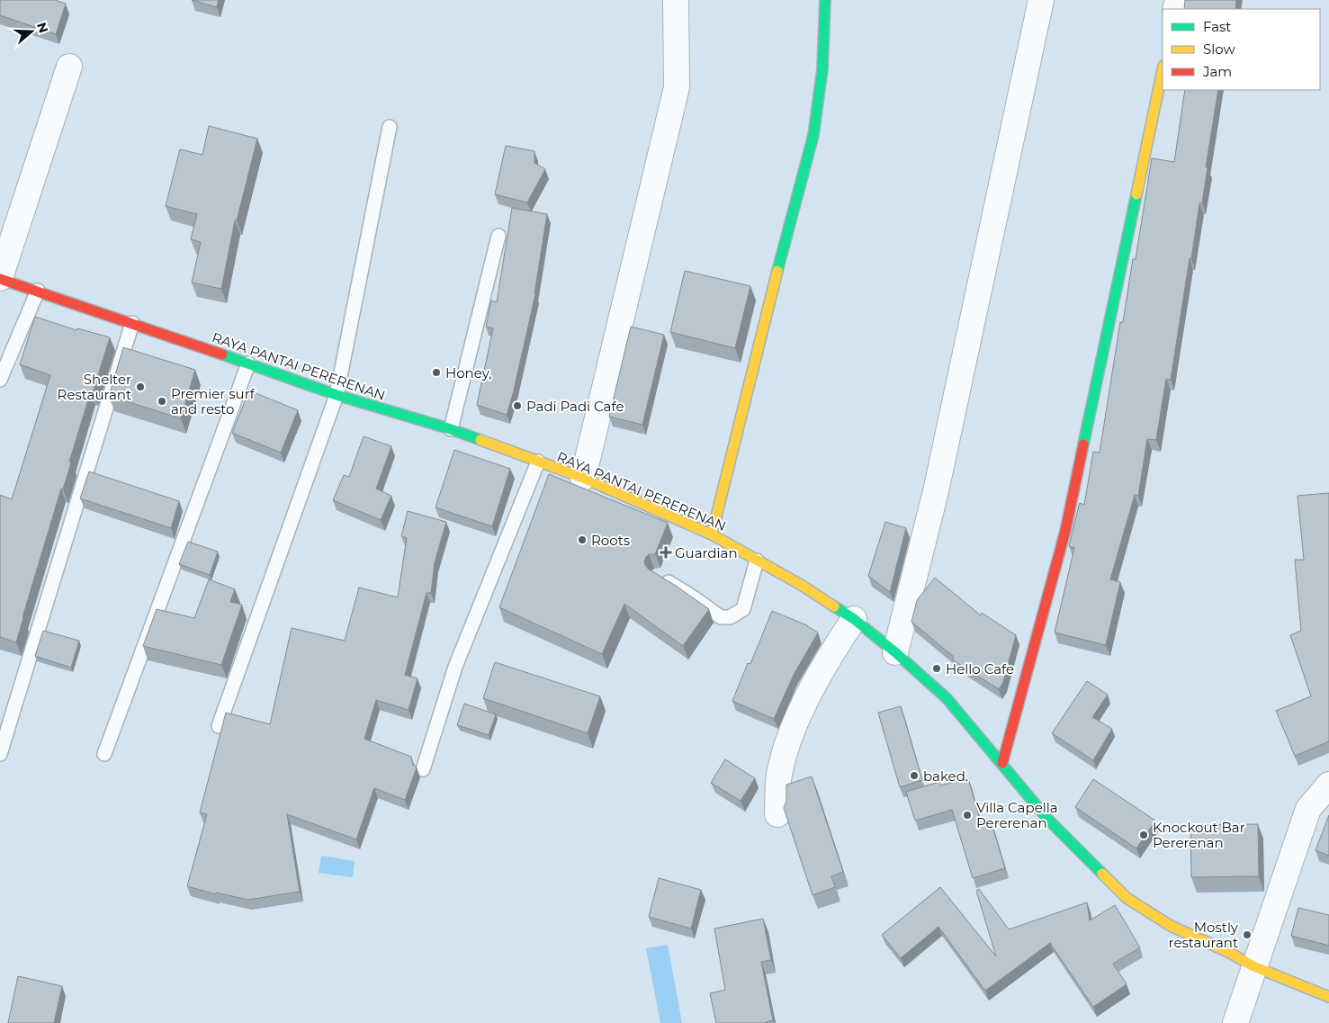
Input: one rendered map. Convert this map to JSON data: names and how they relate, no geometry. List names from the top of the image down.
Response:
{
  "streets": {
    "street": ["RAYA PANTAI PERERENAN"]
  },
  "places": {
    "other": [
      "Honey,",
      "Shelter Restaurant",
      "Premier surf and resto",
      "Padi Padi Cafe",
      "Roots",
      "Hello Cafe",
      "baked.",
      "Villa Capella Pererenan",
      "Knockout Bar Pererenan",
      "Mostly restaurant"
    ],
    "health": ["Guardian"]
  },
  "legend": ["Fast", "Slow", "Jam"],
  "north": "right"
}
